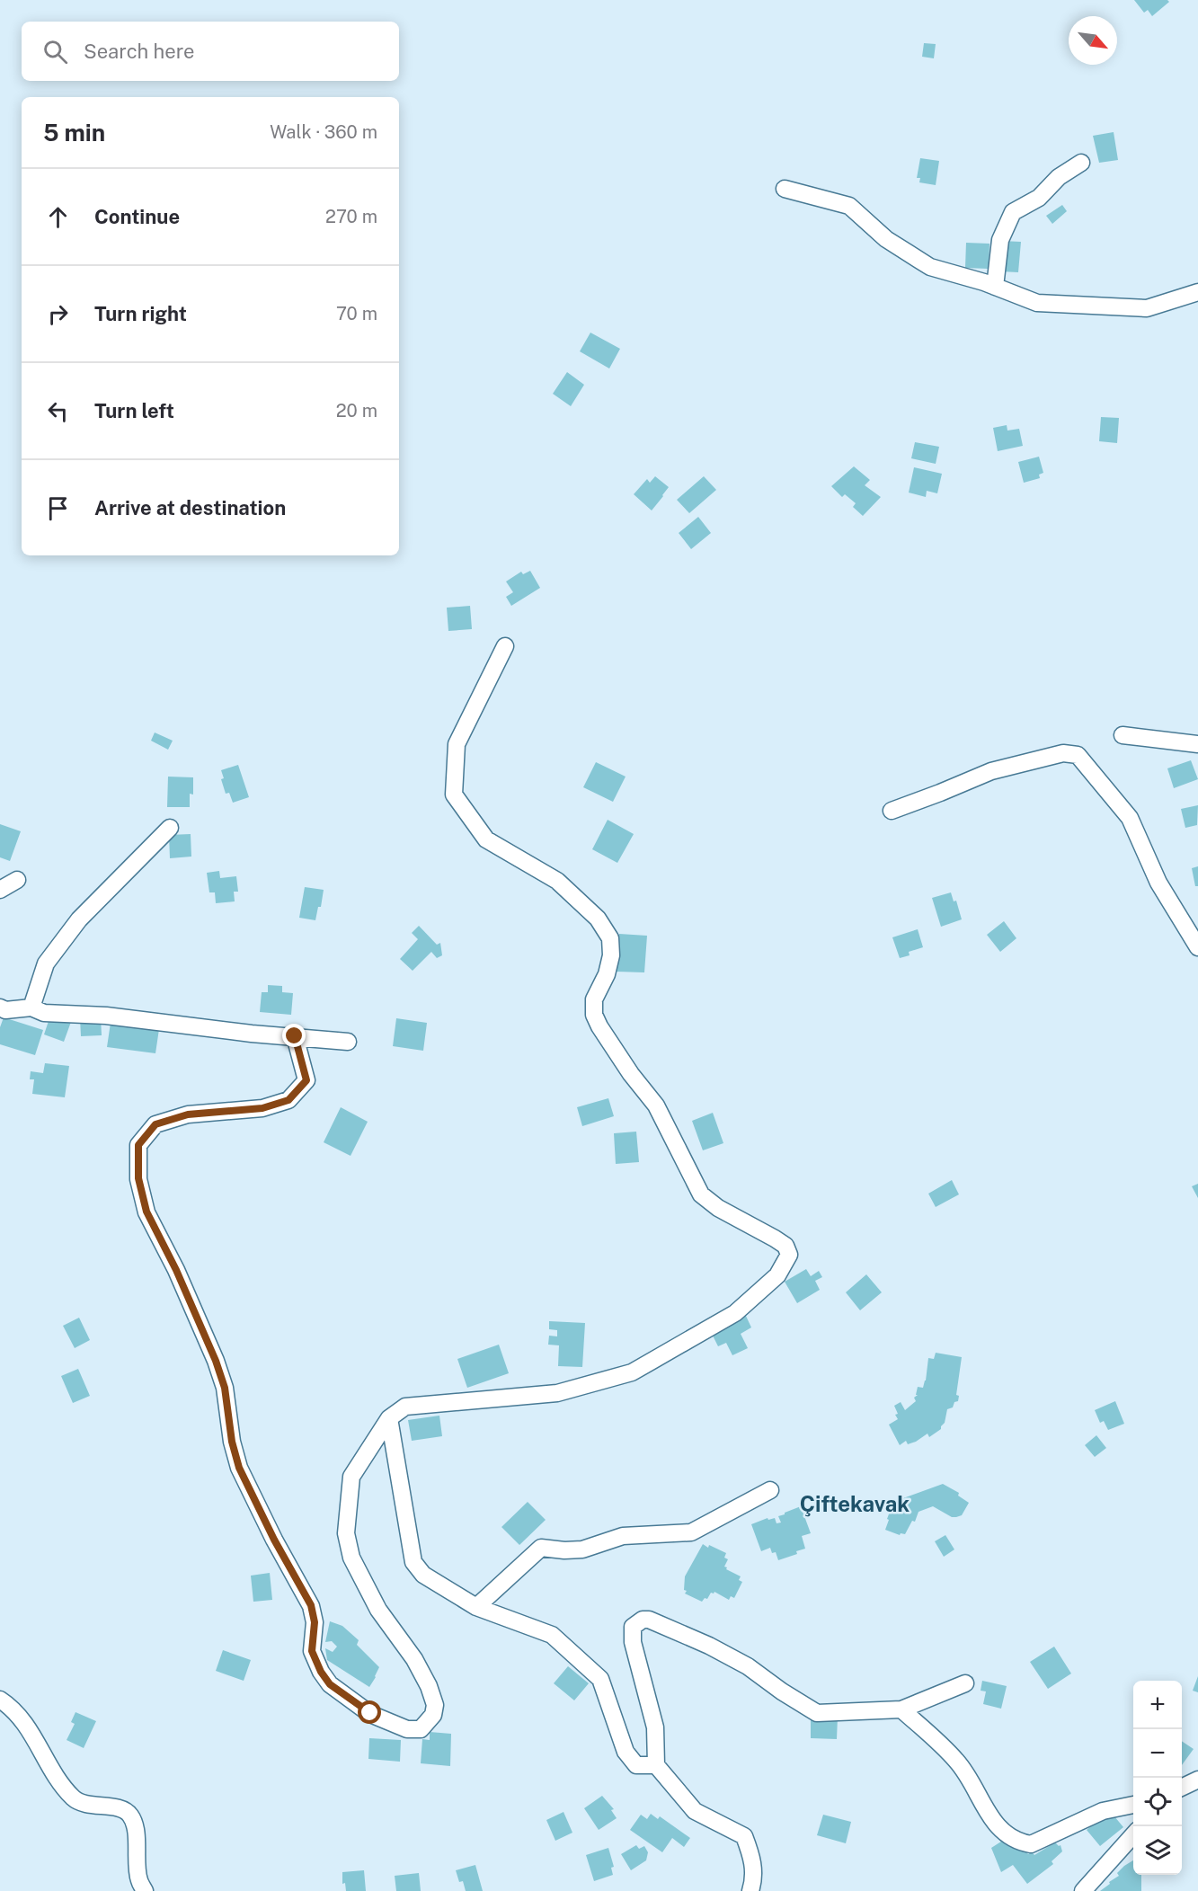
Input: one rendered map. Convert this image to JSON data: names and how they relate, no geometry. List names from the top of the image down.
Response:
{
  "districts": ["Çiftekavak"],
  "north": "bottom right",
  "page": {
    "search": "Search here",
    "heading": ["5 min", "Walk · 360 m"],
    "list": [
      ["Continue", "270 m"],
      ["Turn right", "70 m"],
      ["Turn left", "20 m"],
      "Arrive at destination"
    ],
    "map_buttons": ["+", "−"]
  }
}
